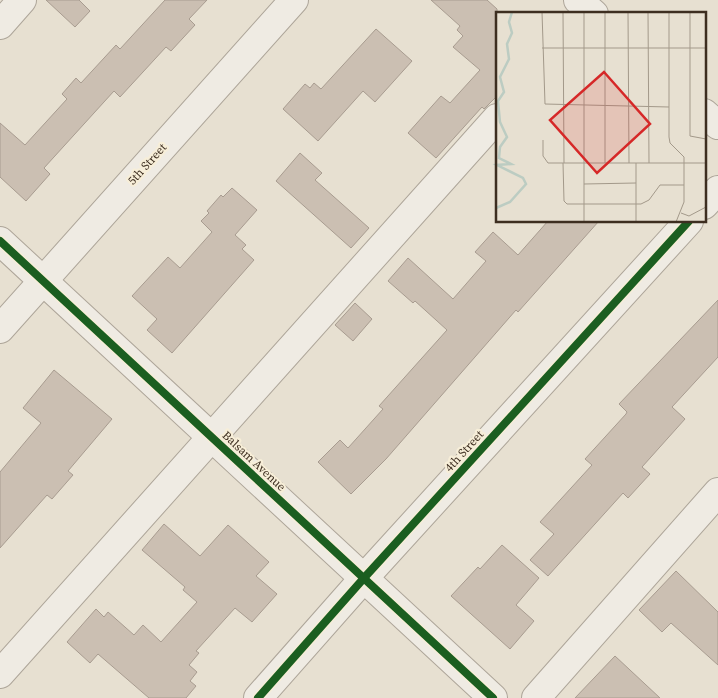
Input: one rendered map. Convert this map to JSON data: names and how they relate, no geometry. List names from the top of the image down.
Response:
{
  "streets": {
    "street": ["5th Street", "4th Street", "Balsam Avenue"]
  },
  "crossings": [
    ["5th Street", "Balsam Avenue"],
    ["4th Street", "Balsam Avenue"]
  ]
}
